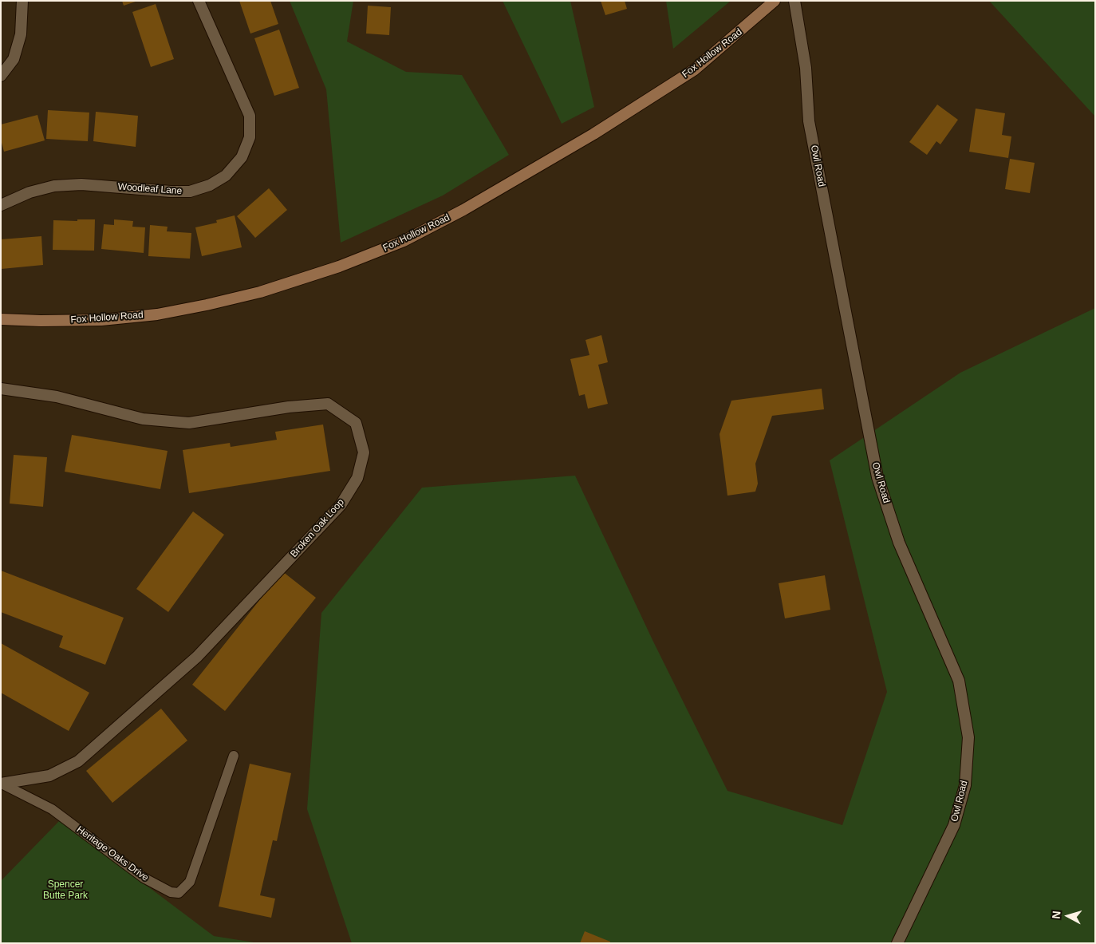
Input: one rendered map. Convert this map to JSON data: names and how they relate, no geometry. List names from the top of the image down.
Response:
{
  "streets": {
    "main road": ["Fox Hollow Road"],
    "street": ["Owl Road", "Woodleaf Lane", "Broken Oak Loop"],
    "lane": ["Heritage Oaks Drive"]
  },
  "crossings": [
    ["Broken Oak Loop", "Heritage Oaks Drive"]
  ],
  "parks": ["Spencer Butte Park"],
  "north": "left"
}
